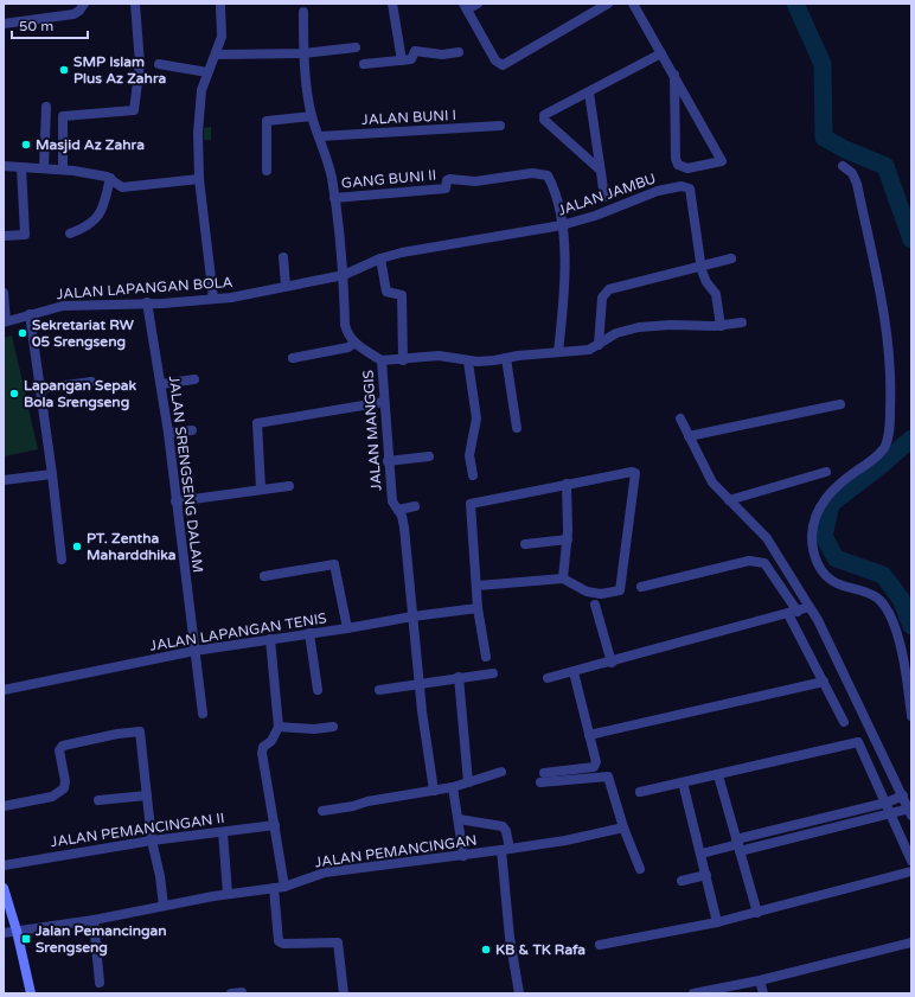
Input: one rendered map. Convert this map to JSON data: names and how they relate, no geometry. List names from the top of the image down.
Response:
{
  "streets": {
    "street": [
      "JALAN BUNI I",
      "GANG BUNI II",
      "JALAN JAMBU",
      "JALAN LAPANGAN BOLA",
      "JALAN MANGGIS",
      "JALAN SRENGSENG DALAM",
      "JALAN LAPANGAN TENIS",
      "JALAN PEMANCINGAN II",
      "JALAN PEMANCINGAN"
    ]
  },
  "crossings": [
    ["GANG BUNI II", "JALAN JAMBU"],
    ["JALAN JAMBU", "JALAN LAPANGAN BOLA"],
    ["JALAN LAPANGAN BOLA", "JALAN SRENGSENG DALAM"],
    ["JALAN MANGGIS", "JALAN LAPANGAN TENIS"],
    ["JALAN SRENGSENG DALAM", "JALAN LAPANGAN TENIS"]
  ],
  "places": {
    "other": [
      "SMP Islam Plus Az Zahra",
      "Masjid Az Zahra",
      "Sekretariat RW 05 Srengseng",
      "Lapangan Sepak Bola Srengseng",
      "PT. Zentha Maharddhika",
      "KB & TK Rafa"
    ],
    "transit": ["Jalan Pemancingan Srengseng"]
  },
  "scale_bar": "50 m"
}
